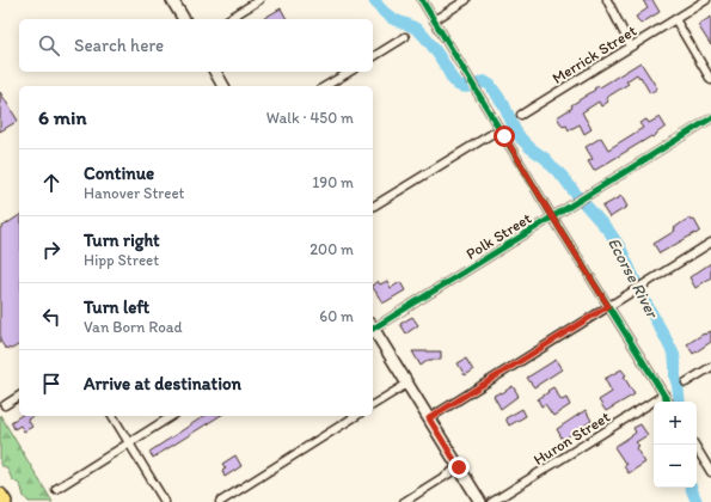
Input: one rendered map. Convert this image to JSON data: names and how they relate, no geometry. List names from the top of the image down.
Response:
{
  "streets": {
    "street": ["Merrick Street", "Polk Street", "Huron Street"]
  },
  "water": ["Ecorse River"],
  "page": {
    "search": "Search here",
    "heading": ["6 min", "Walk · 450 m"],
    "list": [
      ["Continue", "Hanover Street", "190 m"],
      ["Turn right", "Hipp Street", "200 m"],
      ["Turn left", "Van Born Road", "60 m"],
      "Arrive at destination"
    ],
    "map_buttons": ["+", "−"]
  }
}
